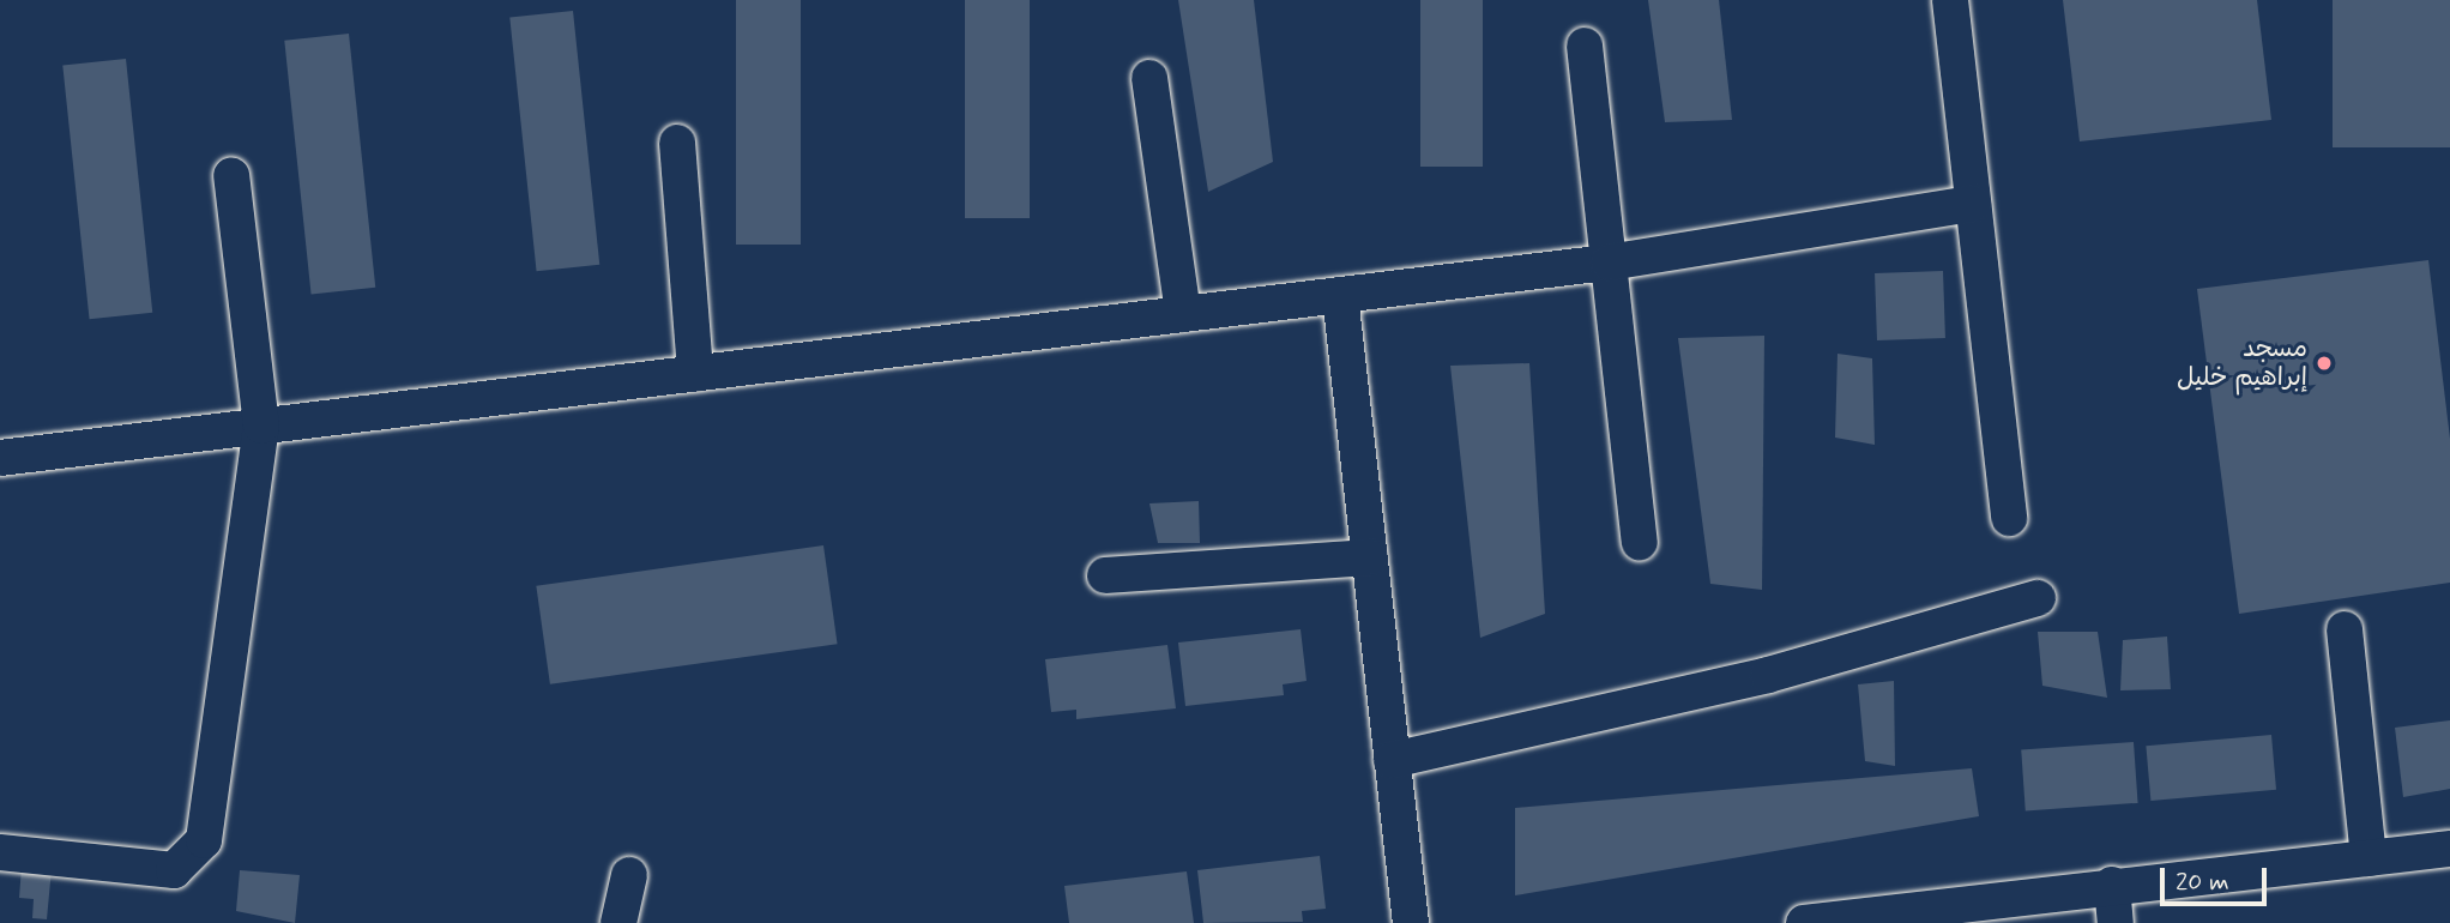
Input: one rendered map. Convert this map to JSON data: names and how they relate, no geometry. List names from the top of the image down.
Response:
{
  "places": ["مسجد إبراهيم خليل"],
  "scale_bar": "20 m"
}
